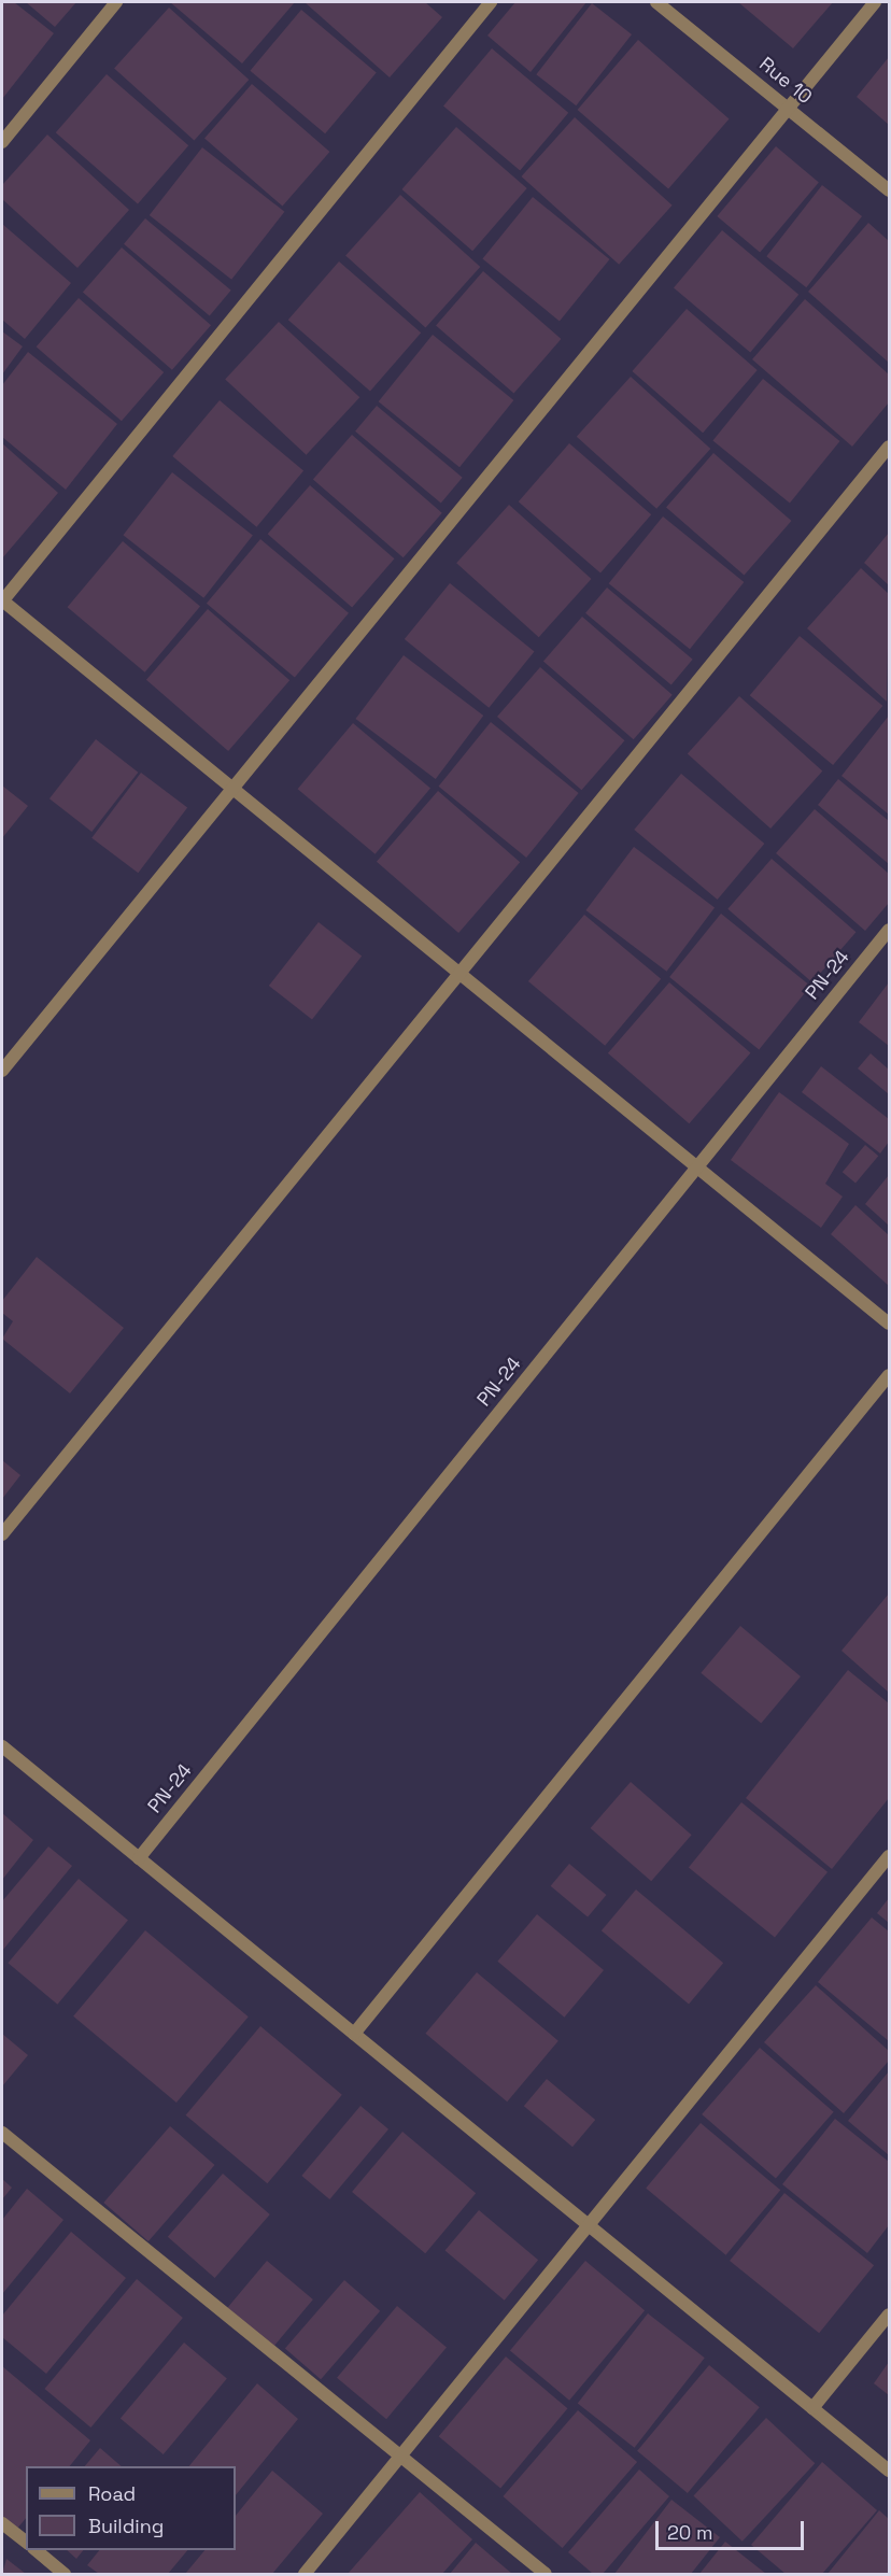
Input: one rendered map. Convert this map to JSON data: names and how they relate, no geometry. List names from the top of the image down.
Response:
{
  "streets": {
    "street": ["Rue 10", "PN-24"]
  },
  "legend": ["Road", "Building"],
  "scale_bar": "20 m"
}
